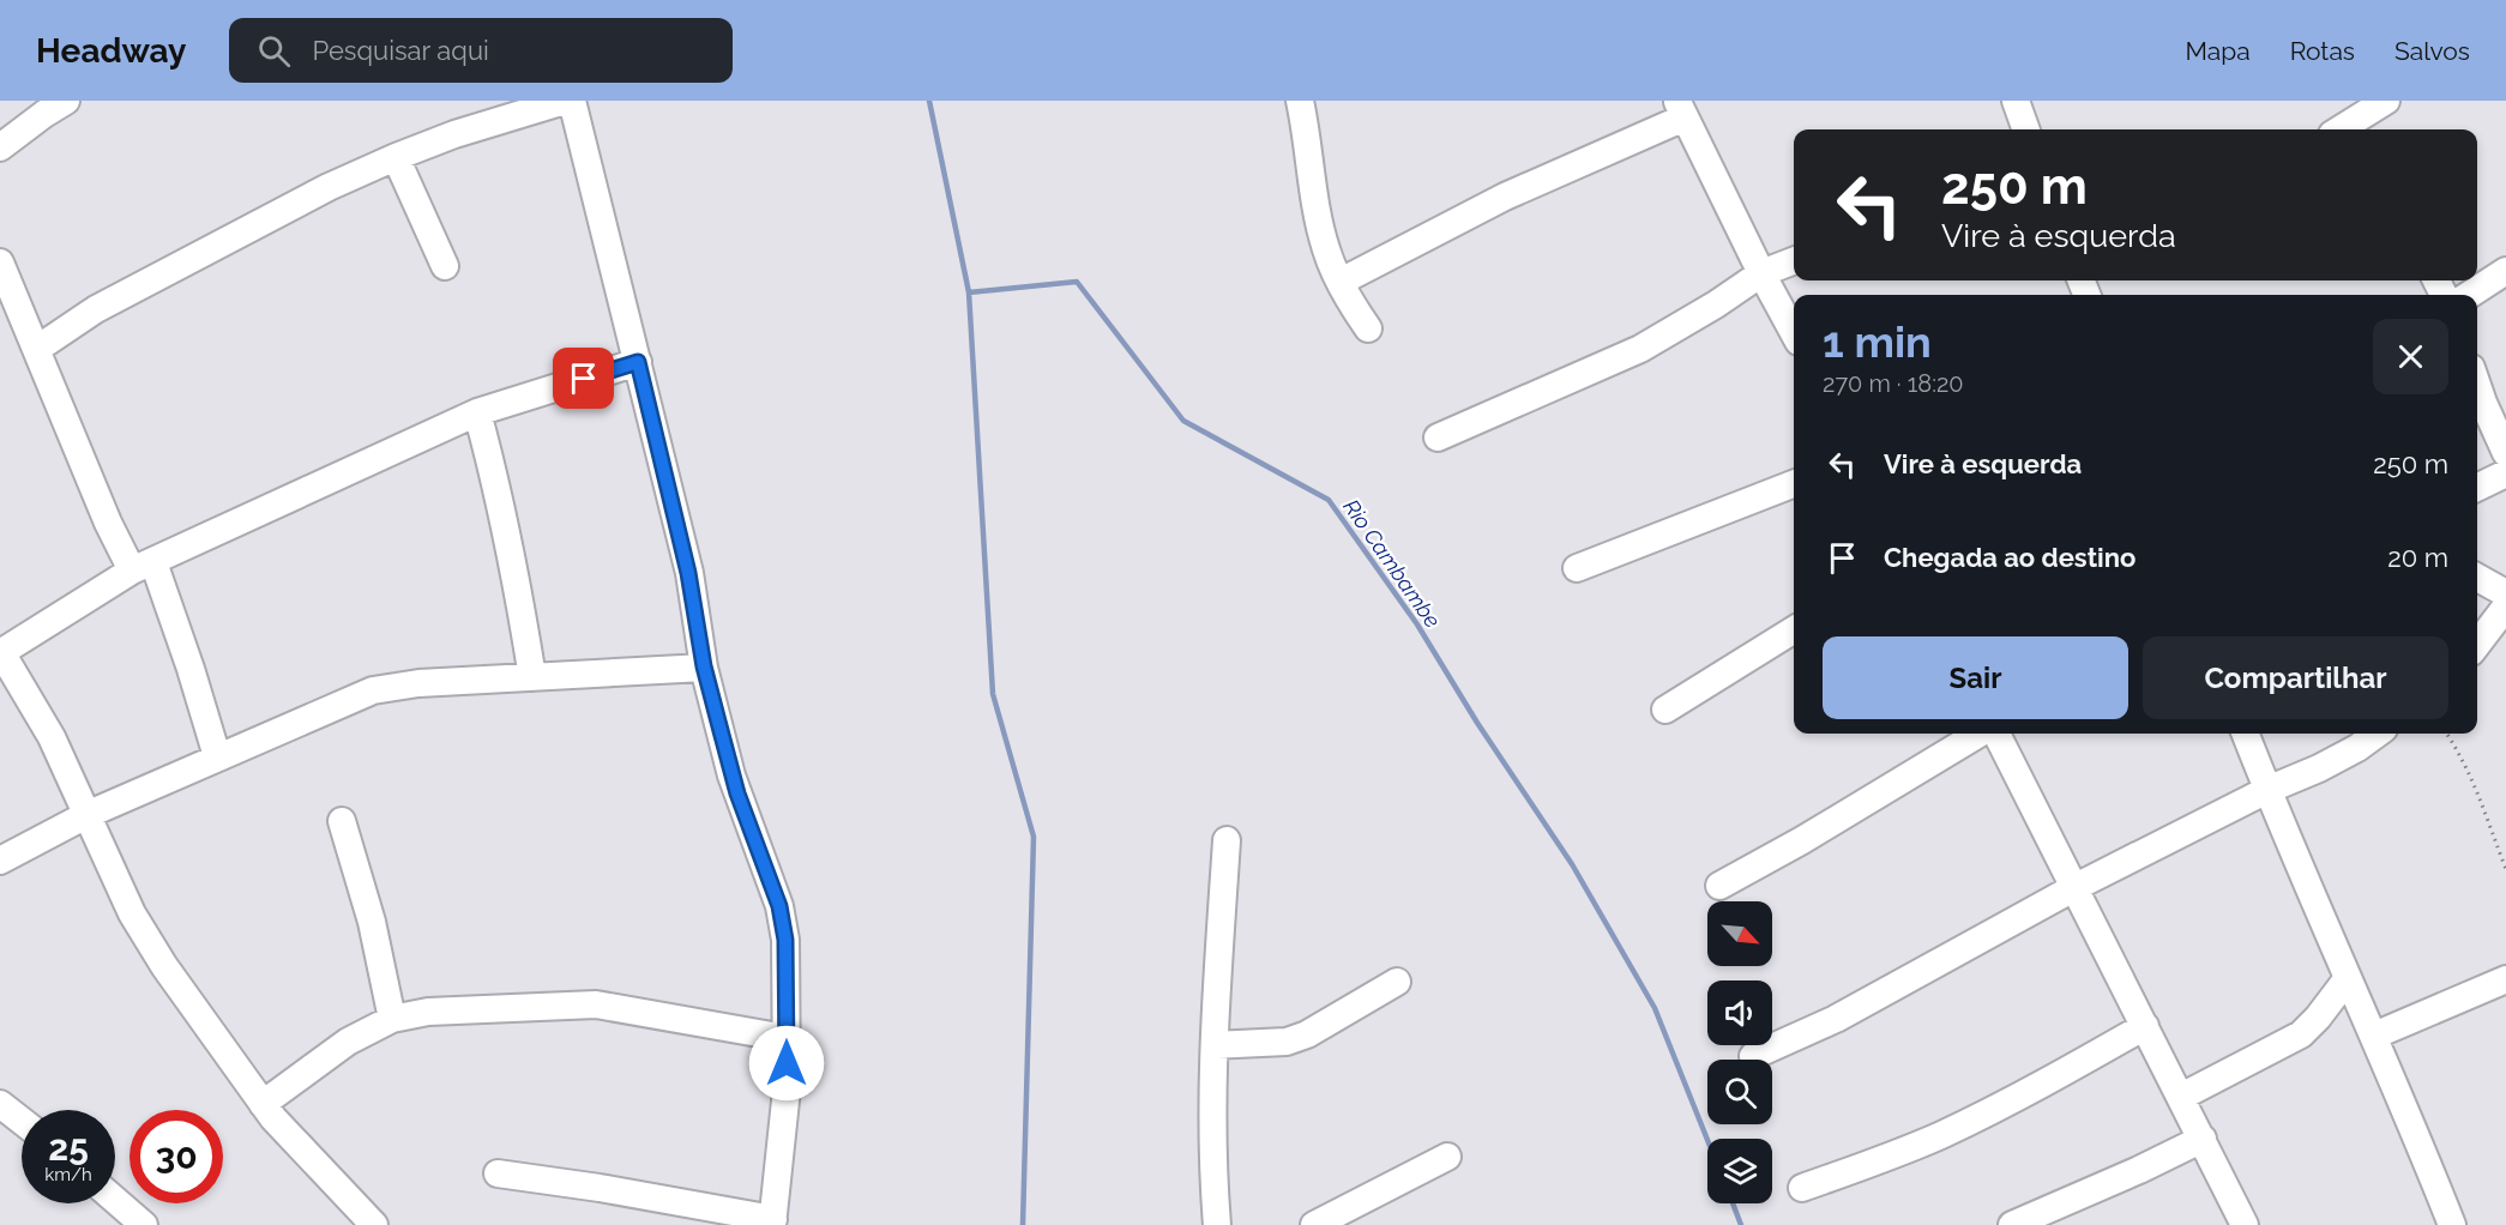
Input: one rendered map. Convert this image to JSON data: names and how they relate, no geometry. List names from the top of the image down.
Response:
{
  "water": ["Rio Cambambe"],
  "north": "bottom right",
  "page": {
    "header": "Headway",
    "search": "Pesquisar aqui",
    "nav": ["Mapa", "Rotas", "Salvos"],
    "turn": ["250 m", "Vire à esquerda"],
    "heading": ["1 min", "270 m · 18:20"],
    "list": [
      {
        "name": "Vire à esquerda",
        "value": "250 m"
      },
      {
        "name": "Chegada ao destino",
        "value": "20 m"
      }
    ],
    "buttons": ["Sair", "Compartilhar"],
    "speed": "25 km/h",
    "limit": "30"
  }
}
